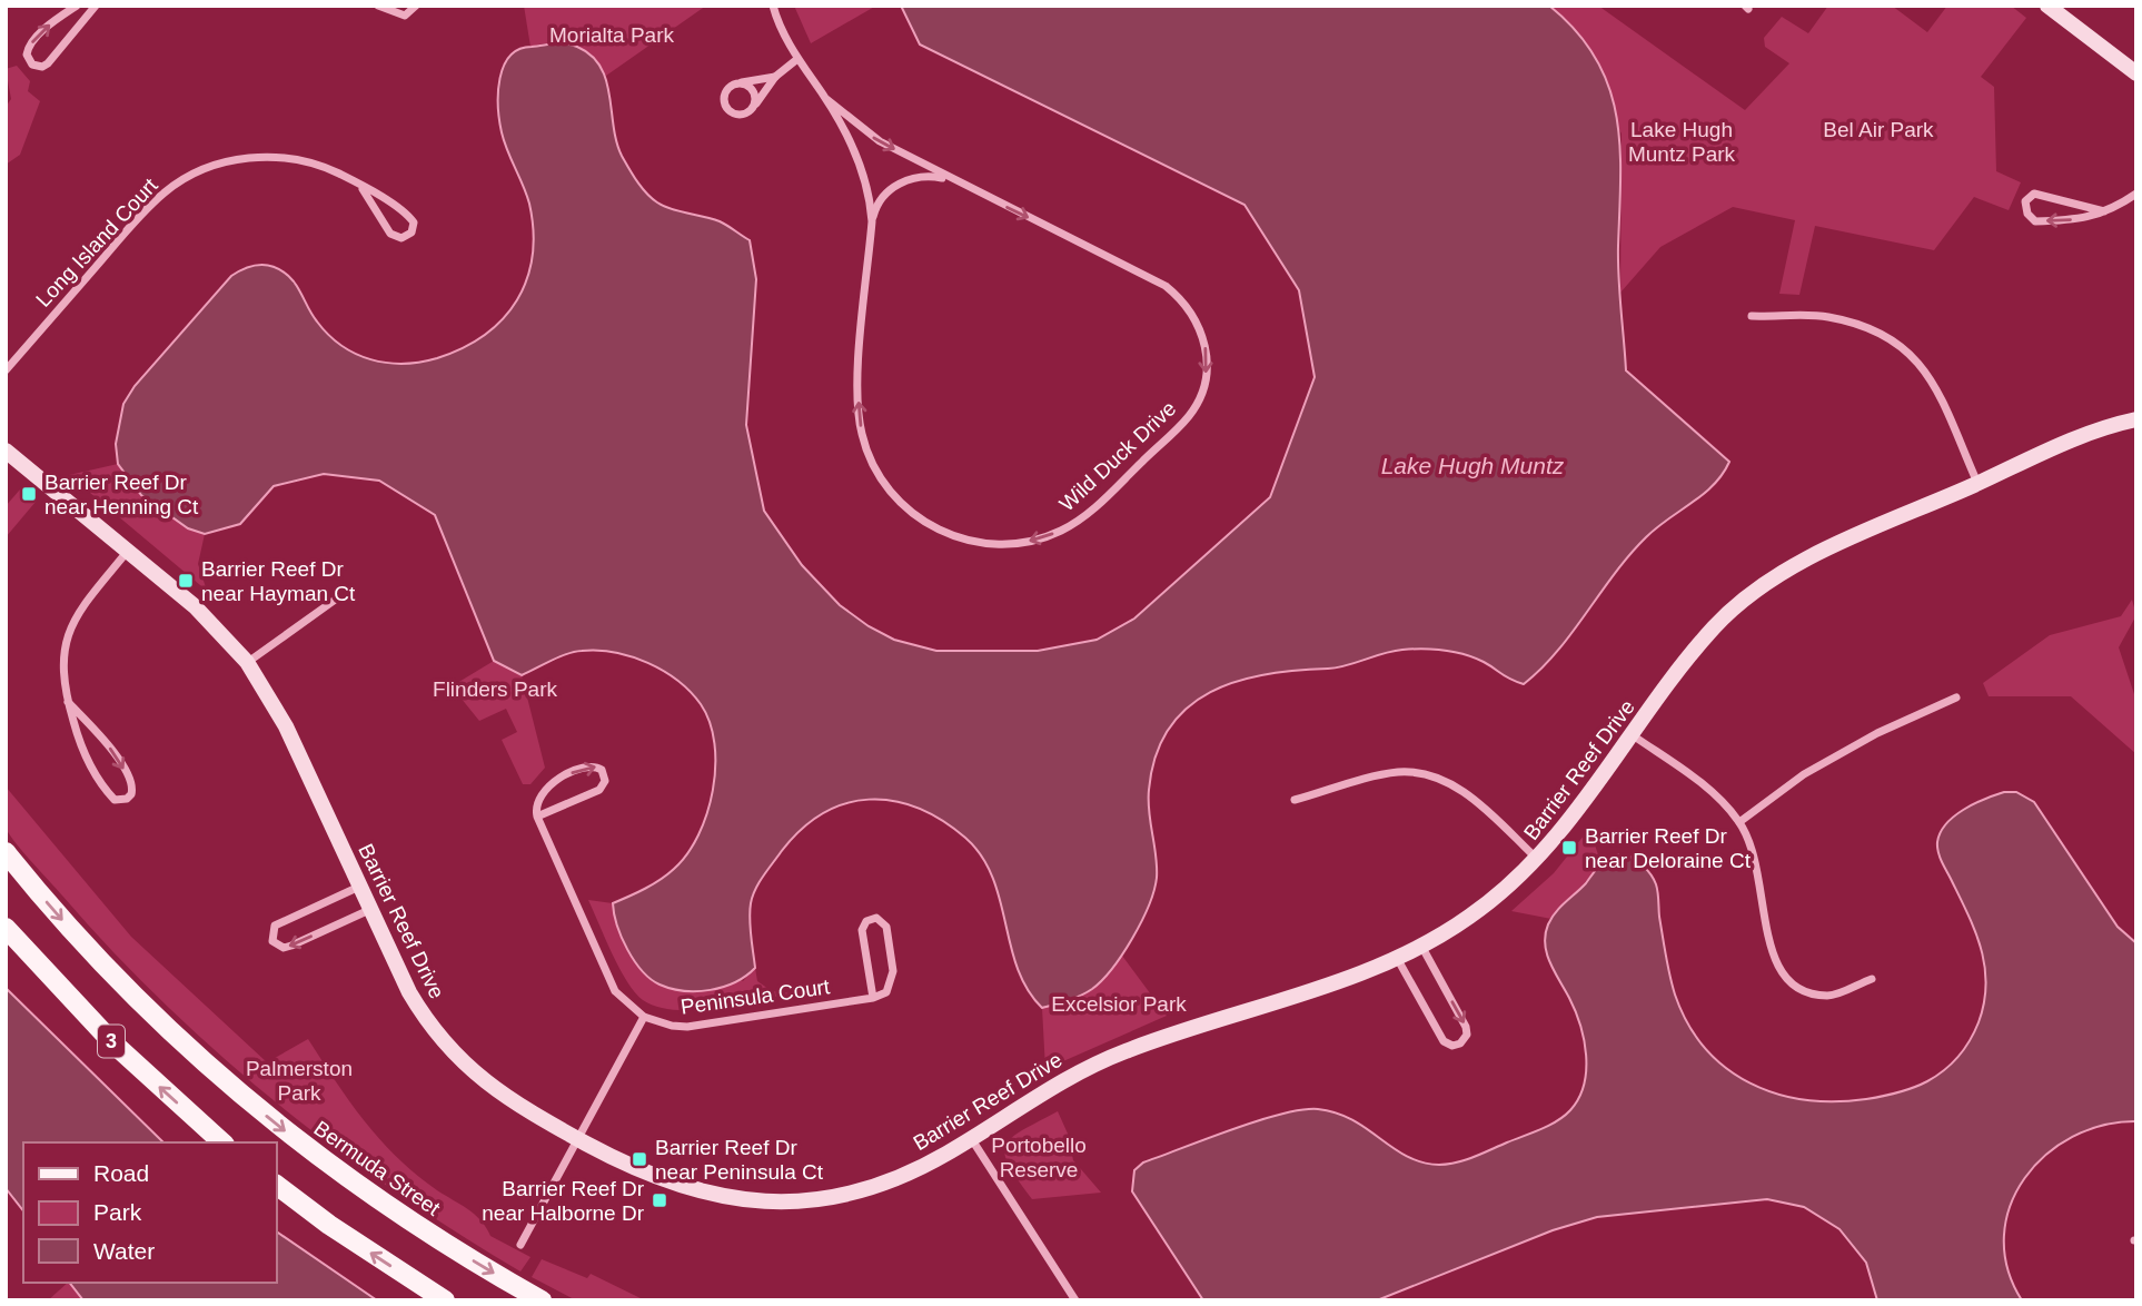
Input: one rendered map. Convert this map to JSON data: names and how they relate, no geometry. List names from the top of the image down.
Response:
{
  "streets": {
    "main road": ["3", "Bermuda Street"],
    "street": [
      "Long Island Court",
      "Wild Duck Drive",
      "Barrier Reef Drive",
      "Peninsula Court"
    ]
  },
  "water": ["Lake Hugh Muntz"],
  "parks": [
    "Morialta Park",
    "Lake Hugh Muntz Park",
    "Bel Air Park",
    "Flinders Park",
    "Excelsior Park",
    "Palmerston Park",
    "Portobello Reserve"
  ],
  "places": {
    "transit": [
      "Barrier Reef Dr near Henning Ct",
      "Barrier Reef Dr near Hayman Ct",
      "Barrier Reef Dr near Deloraine Ct",
      "Barrier Reef Dr near Peninsula Ct",
      "Barrier Reef Dr near Halborne Dr"
    ]
  },
  "legend": ["Road", "Park", "Water"]
}
